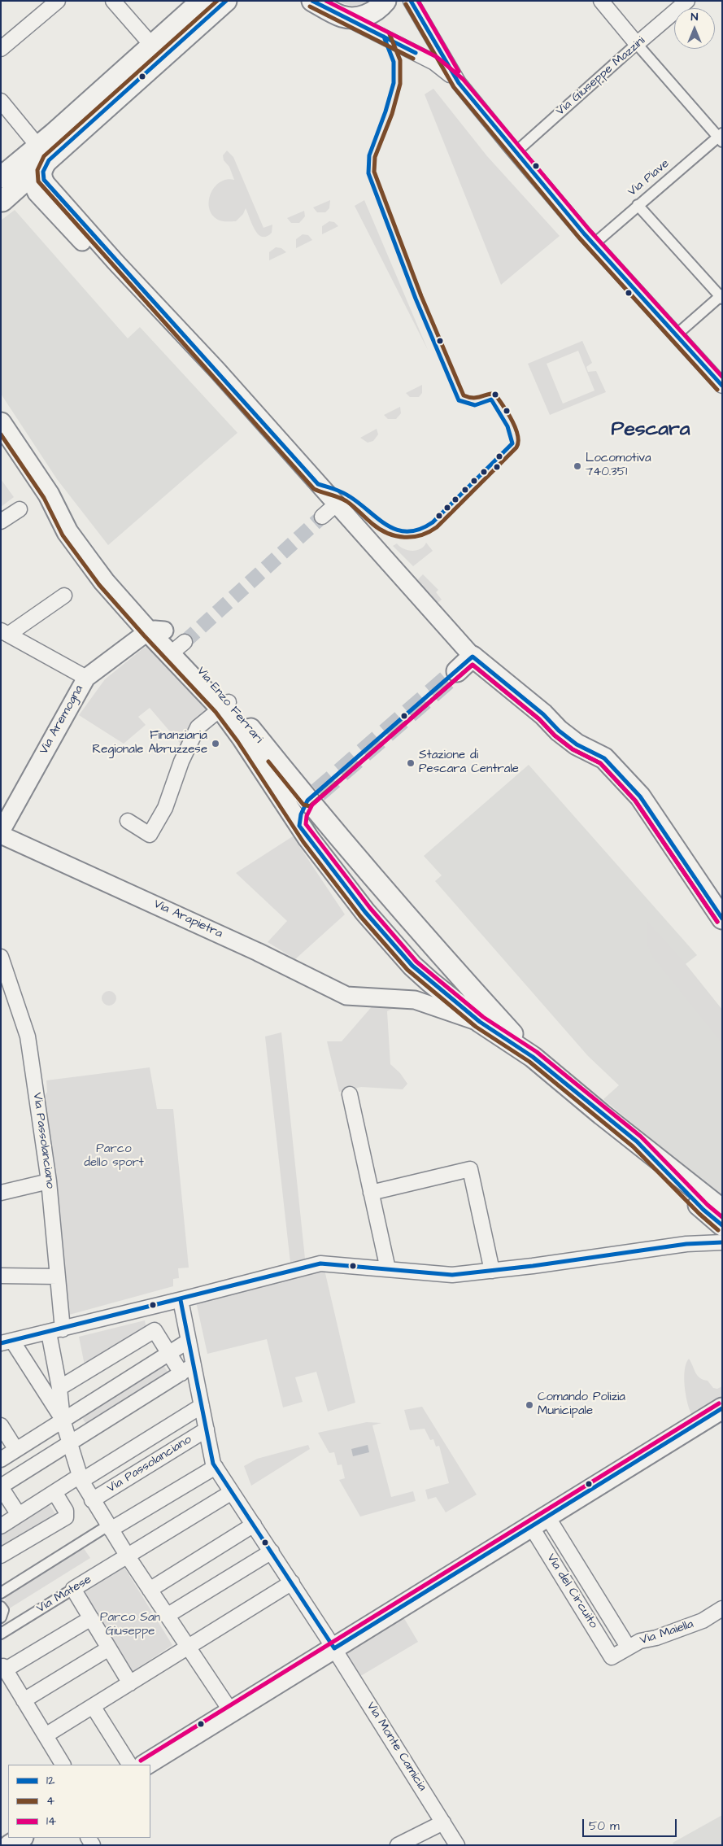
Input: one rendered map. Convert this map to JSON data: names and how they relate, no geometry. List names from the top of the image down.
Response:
{
  "streets": {
    "main road": ["Via Enzo Ferrari"],
    "street": [
      "Via Giuseppe Mazzini",
      "Via Piave",
      "Via Aremogna",
      "Via Arapietra",
      "Via Passolanciano",
      "Via del Circuito",
      "Via Matese",
      "Via Maiella",
      "Via Monte Camicia"
    ]
  },
  "crossings": [
    ["Via Enzo Ferrari", "Via Aremogna"],
    ["Via Enzo Ferrari", "Via Arapietra"],
    ["Via Aremogna", "Via Arapietra"],
    ["Via Passolanciano", "Via Matese"],
    ["Via Passolanciano", "Via Monte Camicia"],
    ["Via del Circuito", "Via Maiella"]
  ],
  "districts": ["Pescara"],
  "parks": ["Parco dello sport", "Parco San Giuseppe"],
  "places": [
    "Locomotiva 740.351",
    "Finanziaria Regionale Abruzzese",
    "Stazione di Pescara Centrale",
    "Comando Polizia Municipale"
  ],
  "lines": ["transit line 12", "transit line 4", "transit line 14"],
  "legend": ["12", "4", "14"],
  "scale_bar": "50 m",
  "north": "top"
}
